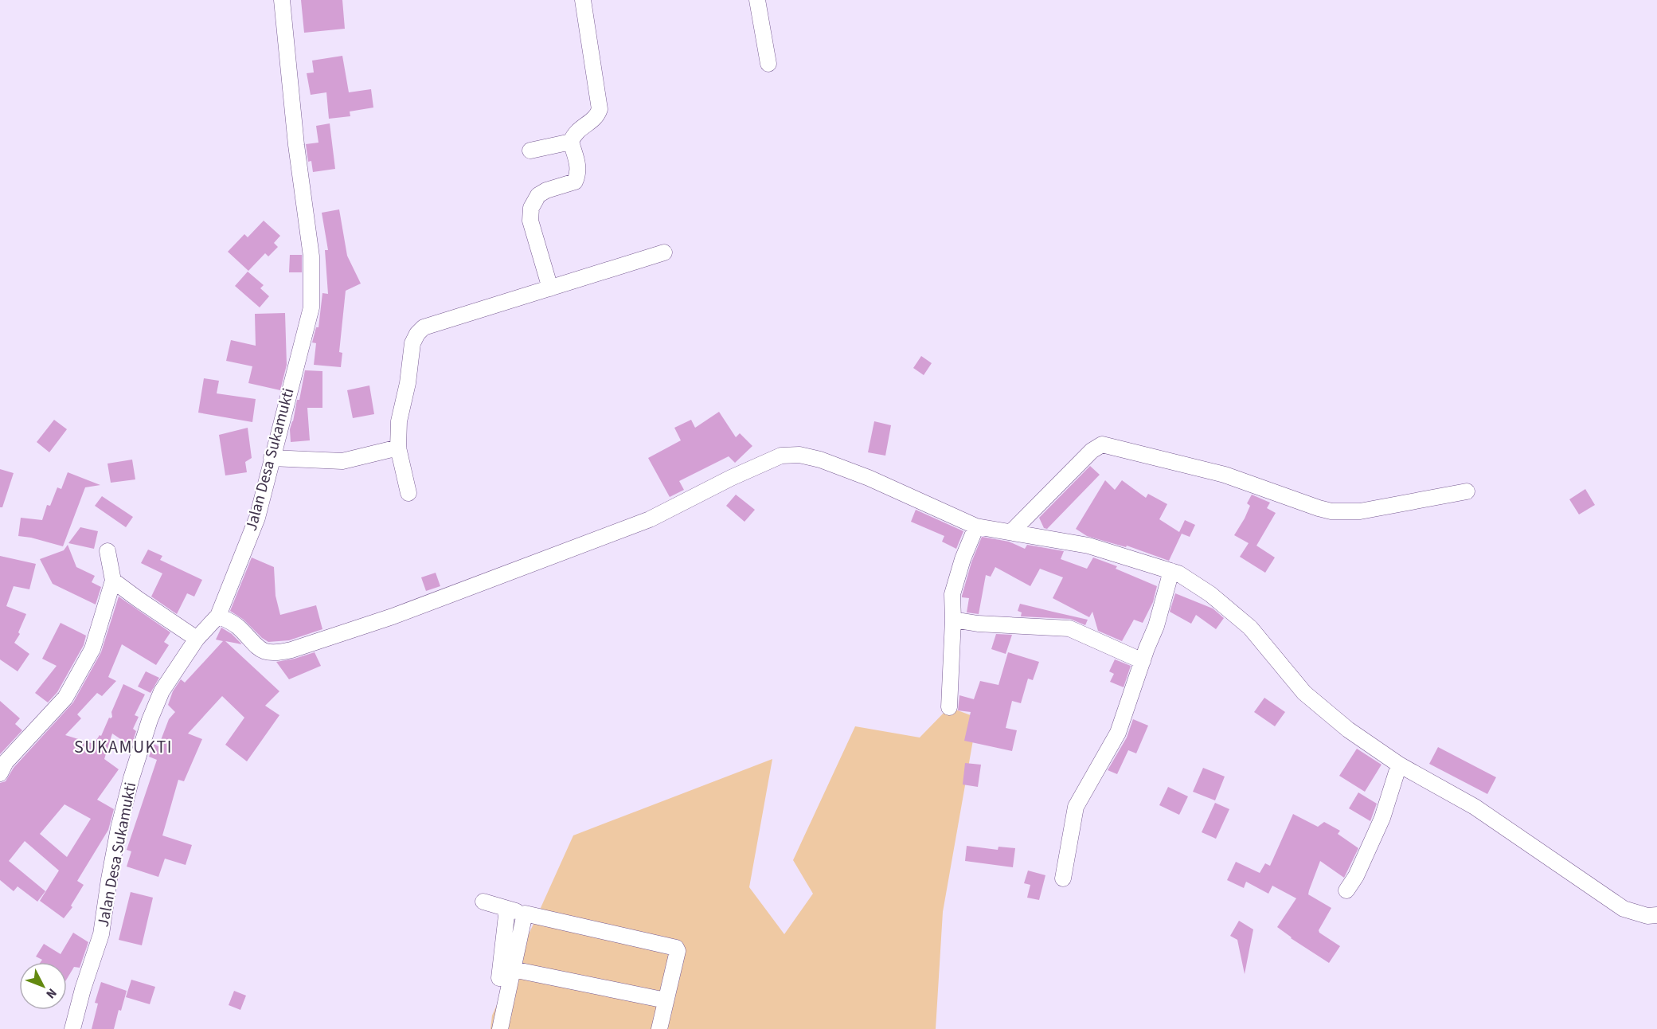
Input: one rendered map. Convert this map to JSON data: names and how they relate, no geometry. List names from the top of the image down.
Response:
{
  "streets": {
    "street": ["Jalan Desa Sukamukti"]
  },
  "districts": ["SUKAMUKTI"],
  "north": "bottom right"
}
